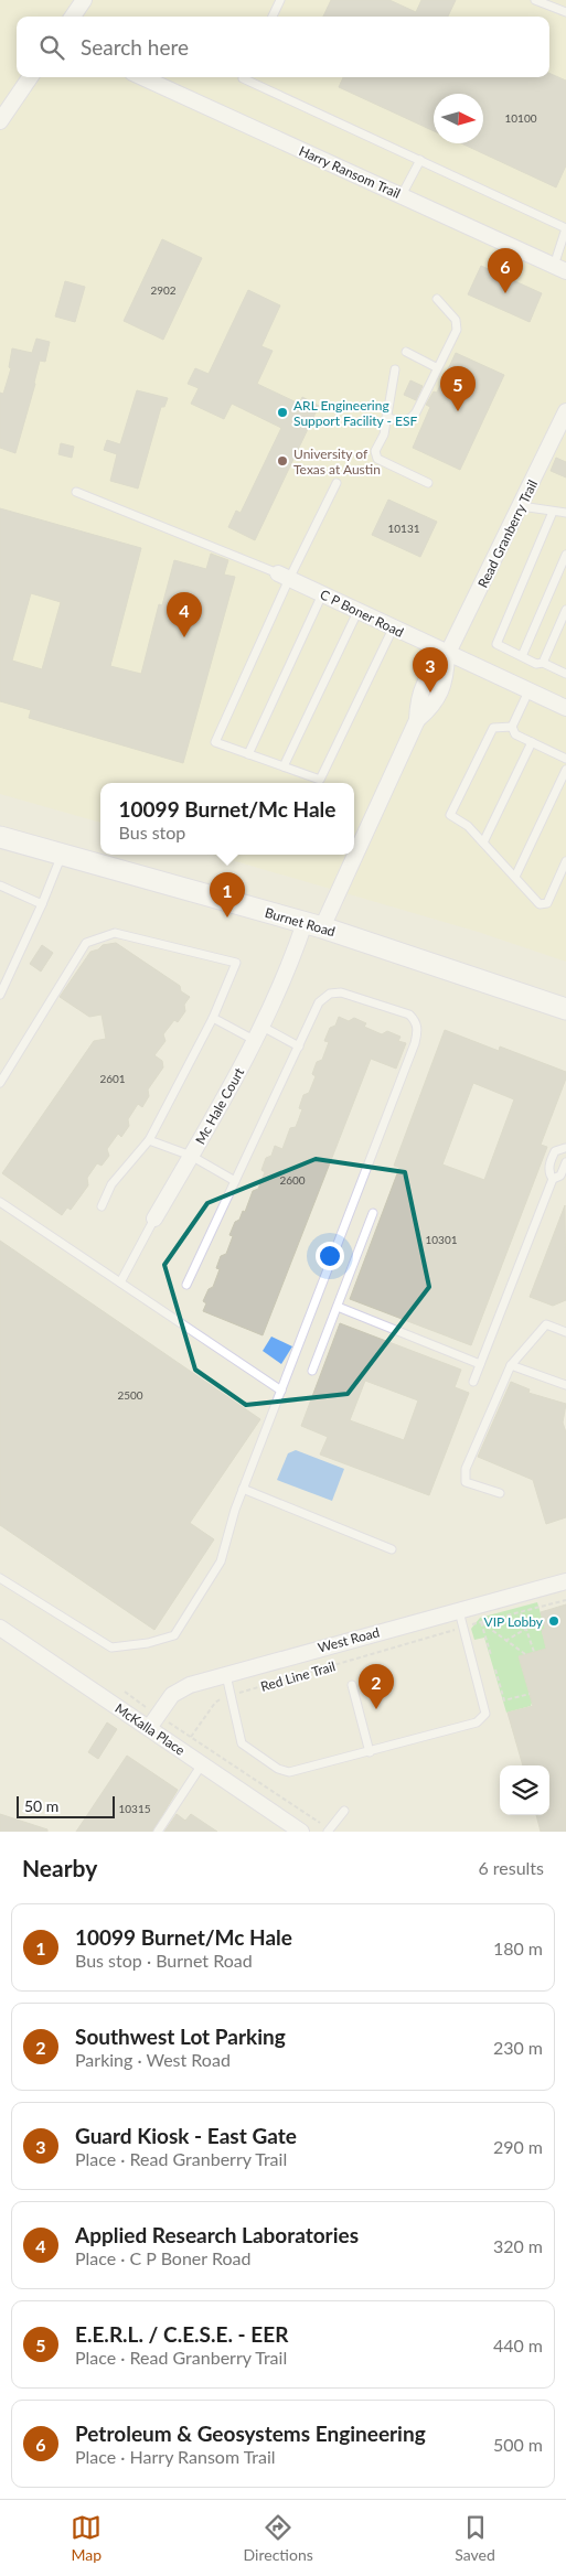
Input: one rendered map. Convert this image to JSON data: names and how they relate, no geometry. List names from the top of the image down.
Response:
{
  "streets": {
    "main road": ["Burnet Road"],
    "street": [
      "Harry Ransom Trail",
      "Read Granberry Trail",
      "C P Boner Road",
      "Mc Hale Court",
      "West Road",
      "McKalla Place"
    ],
    "path": ["Red Line Trail"]
  },
  "crossings": [
    ["Read Granberry Trail", "C P Boner Road"],
    ["Read Granberry Trail", "Burnet Road"],
    ["Read Granberry Trail", "Mc Hale Court"],
    ["Burnet Road", "Mc Hale Court"],
    ["West Road", "McKalla Place"]
  ],
  "places": ["ARL Engineering Support Facility - ESF", "University of Texas at Austin", "VIP Lobby"],
  "house_numbers": [
    "10100",
    "2902",
    "10131",
    "2601",
    "2600",
    "10301",
    "2500",
    "10315"
  ],
  "scale_bar": "50 m",
  "north": "right",
  "page": {
    "search": "Search here",
    "pins": [
      "6",
      "5",
      "4",
      "3",
      "1",
      "2"
    ],
    "popup": ["10099 Burnet/Mc Hale", "Bus stop"],
    "scale": "50 m",
    "heading": ["Nearby", "6 results"],
    "list": [
      {
        "mark": "1",
        "name": "10099 Burnet/Mc Hale",
        "note": "Bus stop · Burnet Road",
        "value": "180 m"
      },
      {
        "mark": "2",
        "name": "Southwest Lot Parking",
        "note": "Parking · West Road",
        "value": "230 m"
      },
      {
        "mark": "3",
        "name": "Guard Kiosk - East Gate",
        "note": "Place · Read Granberry Trail",
        "value": "290 m"
      },
      {
        "mark": "4",
        "name": "Applied Research Laboratories",
        "note": "Place · C P Boner Road",
        "value": "320 m"
      },
      {
        "mark": "5",
        "name": "E.E.R.L. / C.E.S.E. - EER",
        "note": "Place · Read Granberry Trail",
        "value": "440 m"
      },
      {
        "mark": "6",
        "name": "Petroleum & Geosystems Engineering",
        "note": "Place · Harry Ransom Trail",
        "value": "500 m"
      }
    ],
    "nav": ["Map", "Directions", "Saved"]
  }
}
